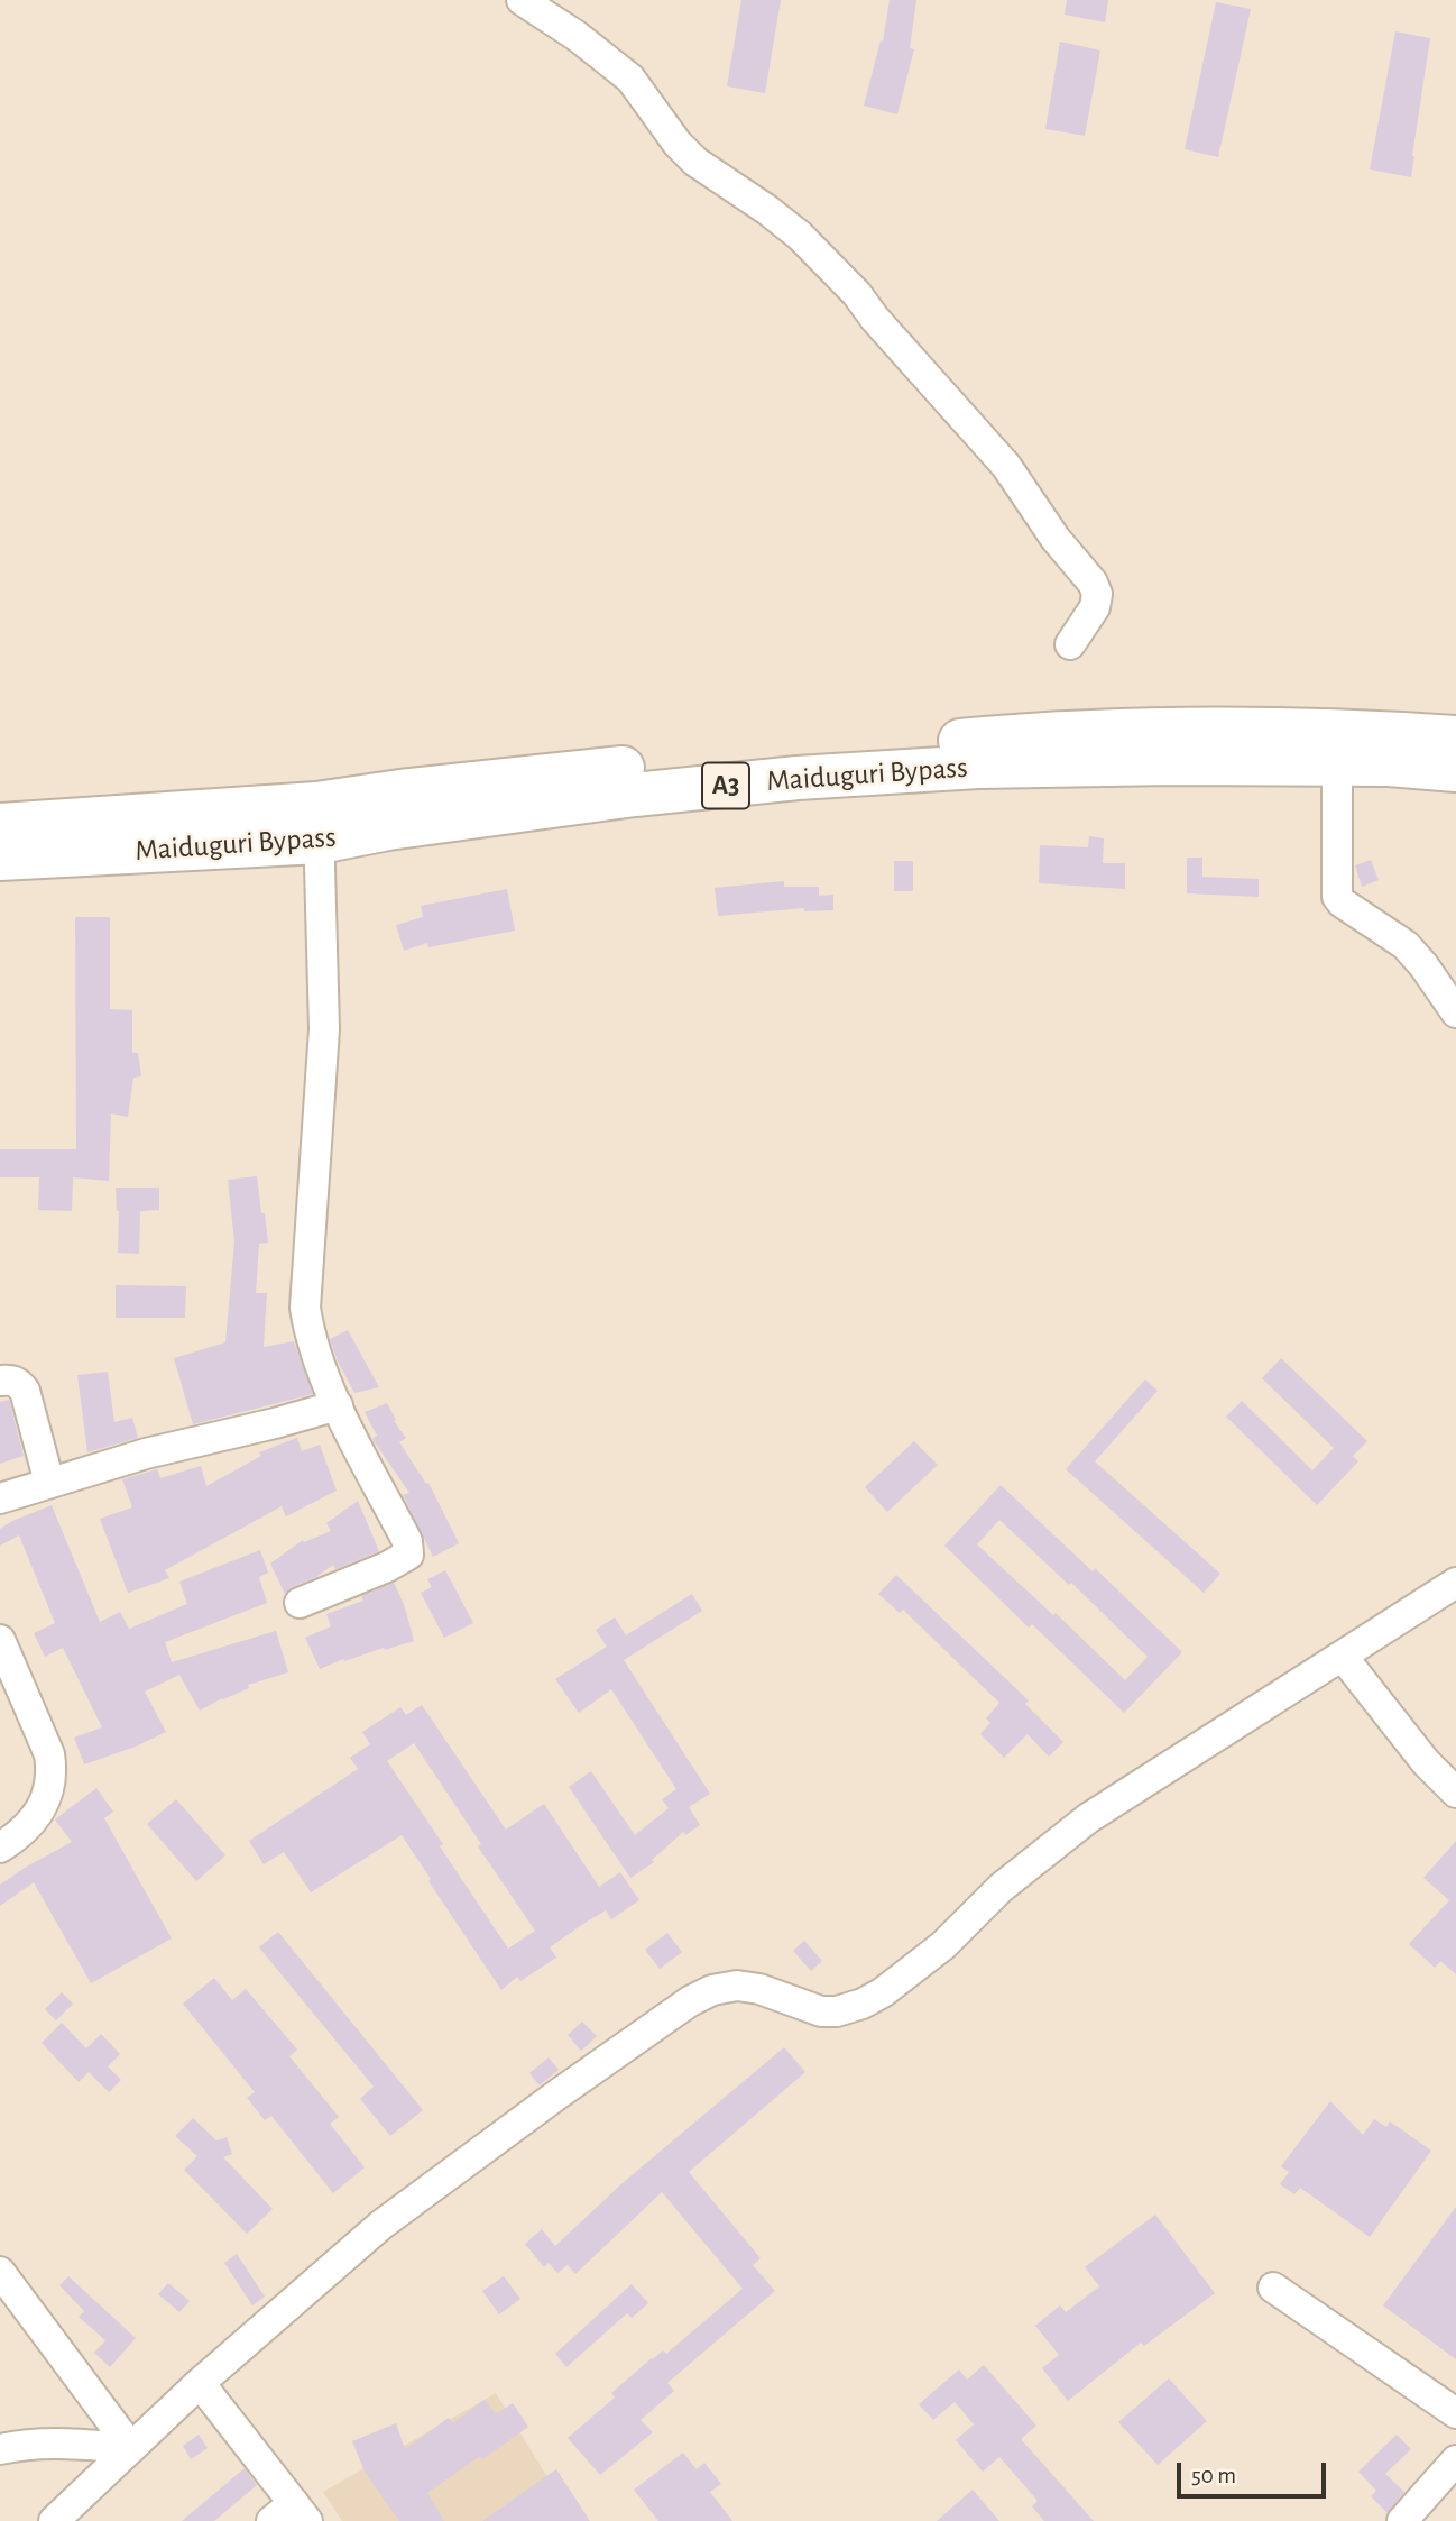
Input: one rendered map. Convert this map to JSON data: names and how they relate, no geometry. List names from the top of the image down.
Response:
{
  "streets": {
    "highway": ["Maiduguri Bypass", "A3"]
  },
  "scale_bar": "50 m"
}
